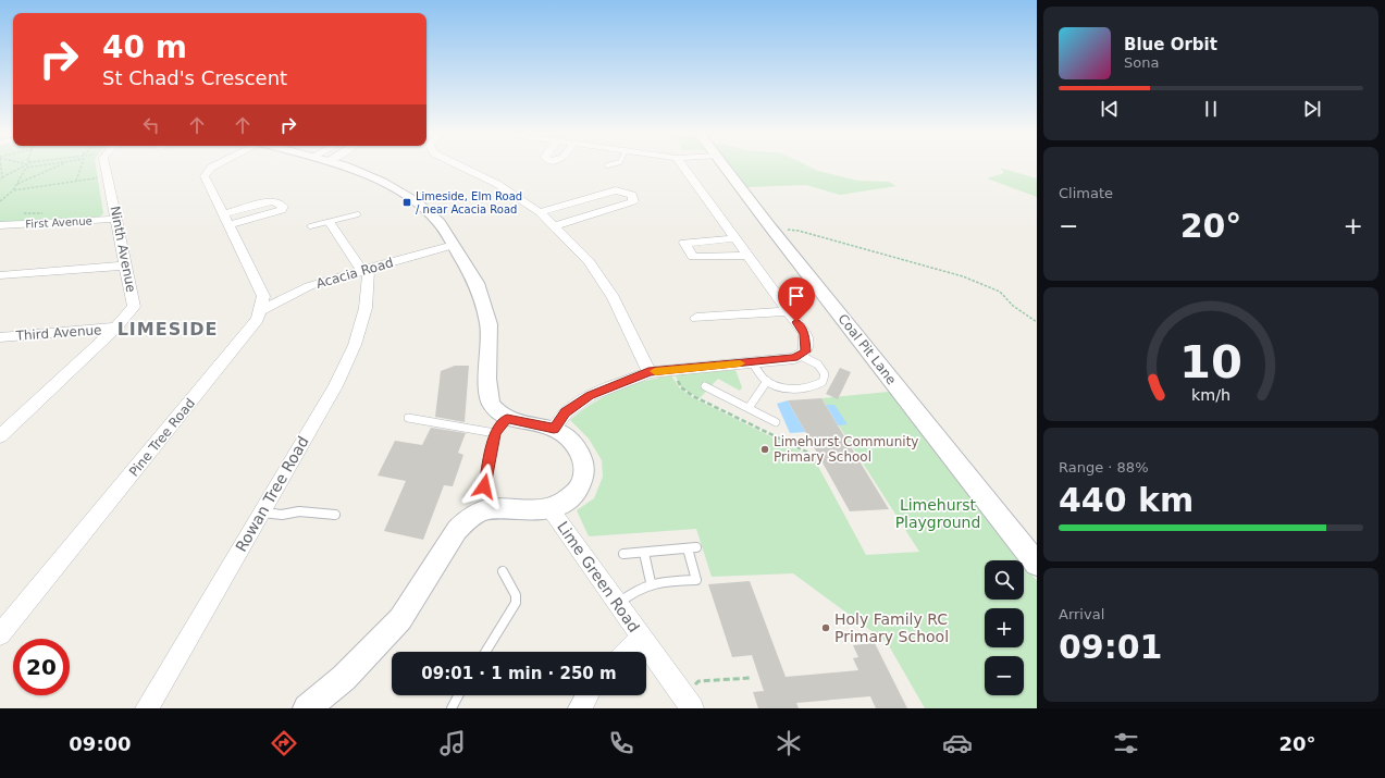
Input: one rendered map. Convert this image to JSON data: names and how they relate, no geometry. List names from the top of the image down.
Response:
{
  "streets": {
    "street": [
      "First Avenue",
      "Ninth Avenue",
      "Acacia Road",
      "Third Avenue",
      "Coal Pit Lane",
      "Pine Tree Road",
      "Rowan Tree Road",
      "Lime Green Road"
    ]
  },
  "crossings": [
    ["First Avenue", "Ninth Avenue"],
    ["Ninth Avenue", "Third Avenue"],
    ["Acacia Road", "Pine Tree Road"],
    ["Acacia Road", "Rowan Tree Road"]
  ],
  "districts": ["LIMESIDE"],
  "parks": ["Limehurst Playground"],
  "places": {
    "transit": ["Limeside, Elm Road / near Acacia Road"],
    "other": ["Limehurst Community Primary School", "Holy Family RC Primary School"]
  },
  "page": {
    "turn": ["40 m", "St Chad's Crescent"],
    "song": ["Blue Orbit", "Sona"],
    "tile": [
      "Climate",
      ["Range · 88%", "440 km"],
      ["Arrival", "09:01"]
    ],
    "heat": ["−", "20°", "+"],
    "map_buttons": ["+", "−"],
    "limit": "20",
    "trip": "09:01 · 1 min · 250 m",
    "tabs": ["09:00", "20°"],
    "gauge": ["10", "km/h"]
  }
}
